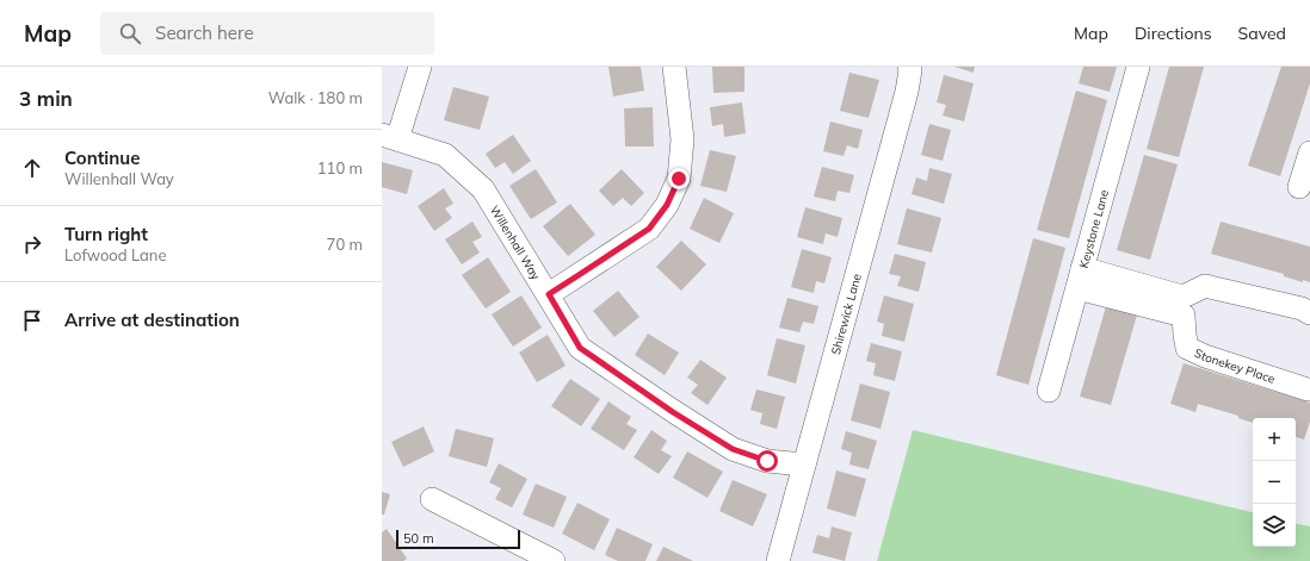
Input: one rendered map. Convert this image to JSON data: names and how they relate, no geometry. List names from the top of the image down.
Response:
{
  "streets": {
    "street": [
      "Keystone Lane",
      "Willenhall Way",
      "Shirewick Lane",
      "Stonekey Place"
    ]
  },
  "crossings": [
    ["Keystone Lane", "Stonekey Place"],
    ["Willenhall Way", "Shirewick Lane"]
  ],
  "scale_bar": "50 m",
  "page": {
    "header": "Map",
    "search": "Search here",
    "nav": ["Map", "Directions", "Saved"],
    "heading": ["3 min", "Walk · 180 m"],
    "list": [
      ["Continue", "Willenhall Way", "110 m"],
      ["Turn right", "Lofwood Lane", "70 m"],
      "Arrive at destination"
    ],
    "map_buttons": ["+", "−"],
    "scale": "50 m"
  }
}
